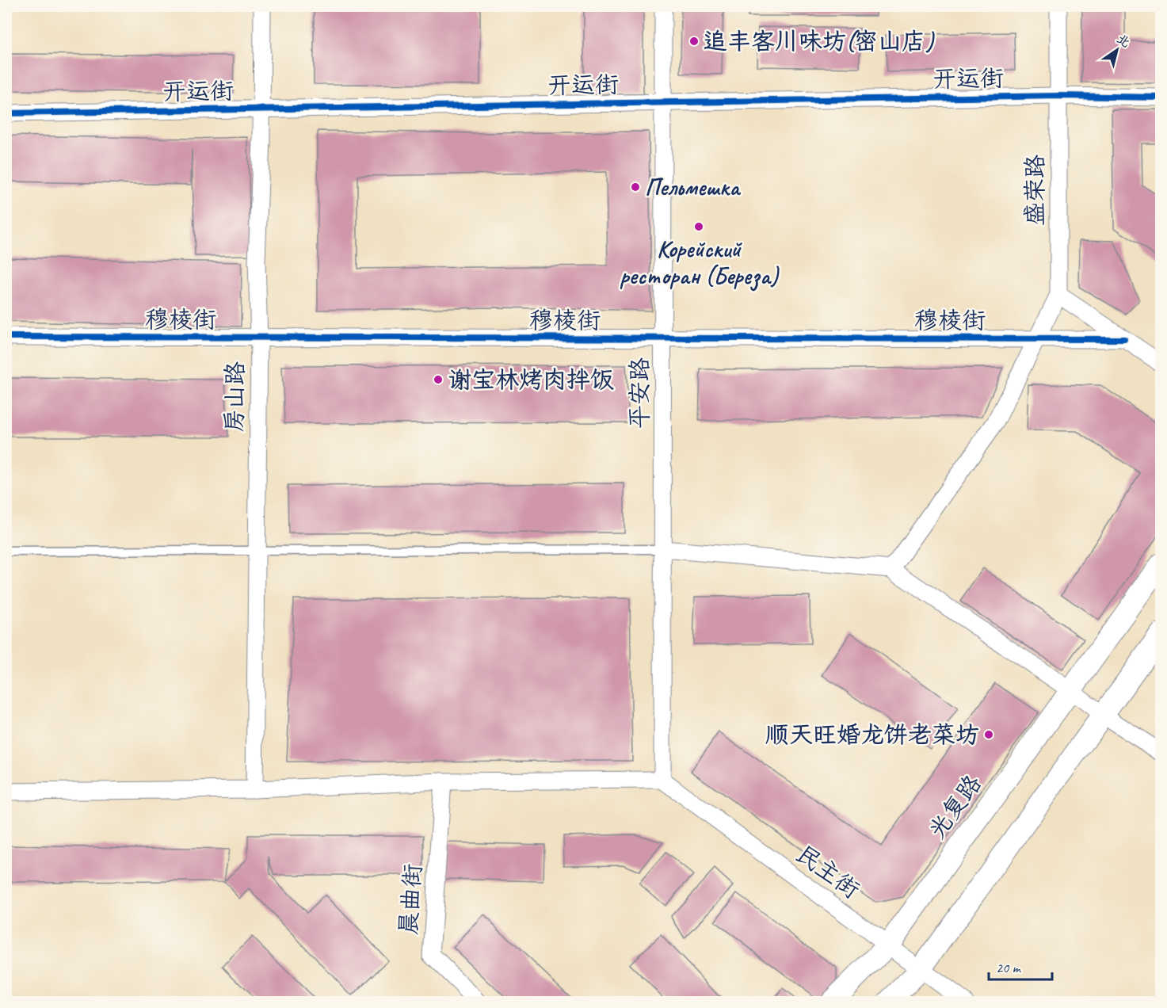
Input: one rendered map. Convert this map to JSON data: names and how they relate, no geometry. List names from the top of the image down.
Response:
{
  "streets": {
    "street": [
      "开运街",
      "盛荣路",
      "穆棱街",
      "平安路",
      "房山路",
      "光复路",
      "民主街",
      "晨曲街"
    ]
  },
  "crossings": [
    ["开运街", "盛荣路"],
    ["开运街", "平安路"],
    ["开运街", "房山路"],
    ["穆棱街", "平安路"],
    ["穆棱街", "房山路"],
    ["平安路", "民主街"],
    ["光复路", "民主街"]
  ],
  "places": [
    "追丰客川味坊(密山店)",
    "Пельмешка",
    "Корейский ресторан (Береза)",
    "谢宝林烤肉拌饭",
    "顺天旺婚龙饼老菜坊"
  ],
  "scale_bar": "20 m",
  "north": "top right"
}
